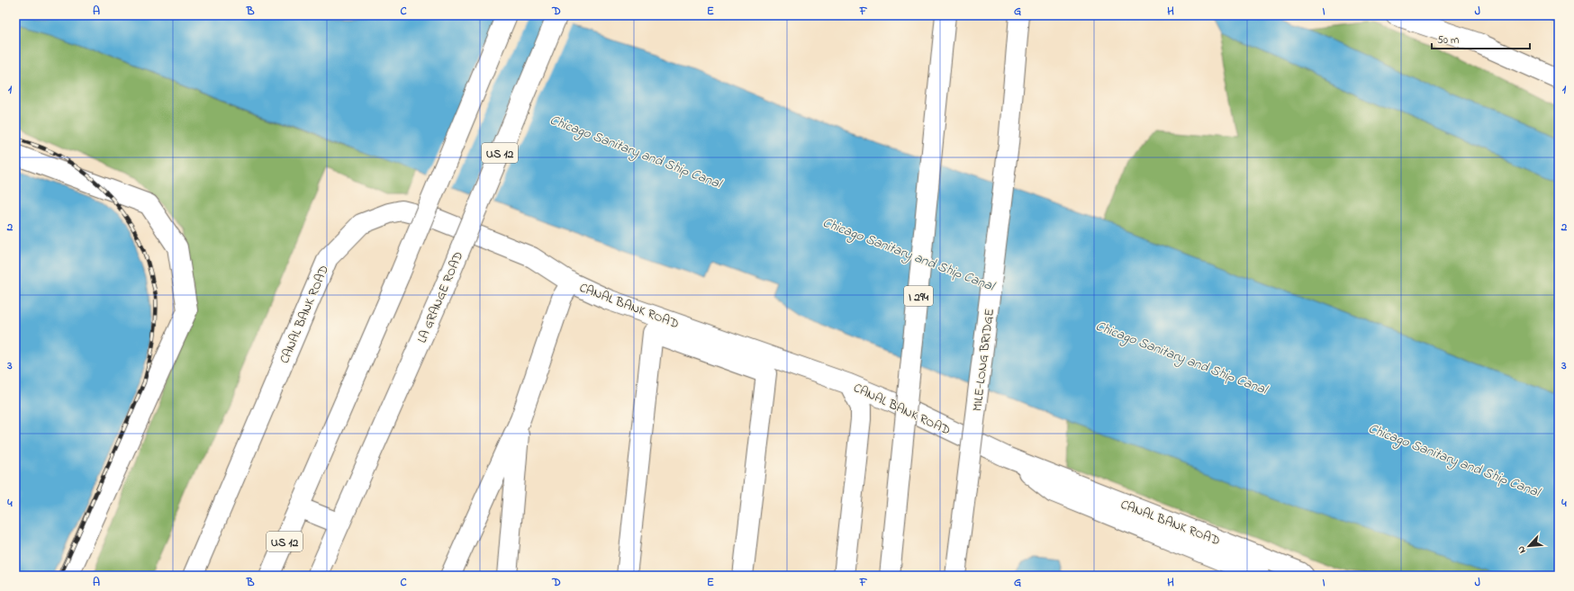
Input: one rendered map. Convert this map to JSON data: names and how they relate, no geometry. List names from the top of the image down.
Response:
{
  "streets": {
    "main road": [
      "US 12",
      "I 294",
      "LA GRANGE ROAD",
      "CANAL BANK ROAD",
      "MILE-LONG BRIDGE"
    ]
  },
  "water": ["Chicago Sanitary and Ship Canal"],
  "scale_bar": "50 m",
  "north": "bottom left",
  "grid": {
    "columns": [
      "A",
      "B",
      "C",
      "D",
      "E",
      "F",
      "G",
      "H",
      "I",
      "J"
    ],
    "rows": [
      "1",
      "2",
      "3",
      "4"
    ]
  }
}
